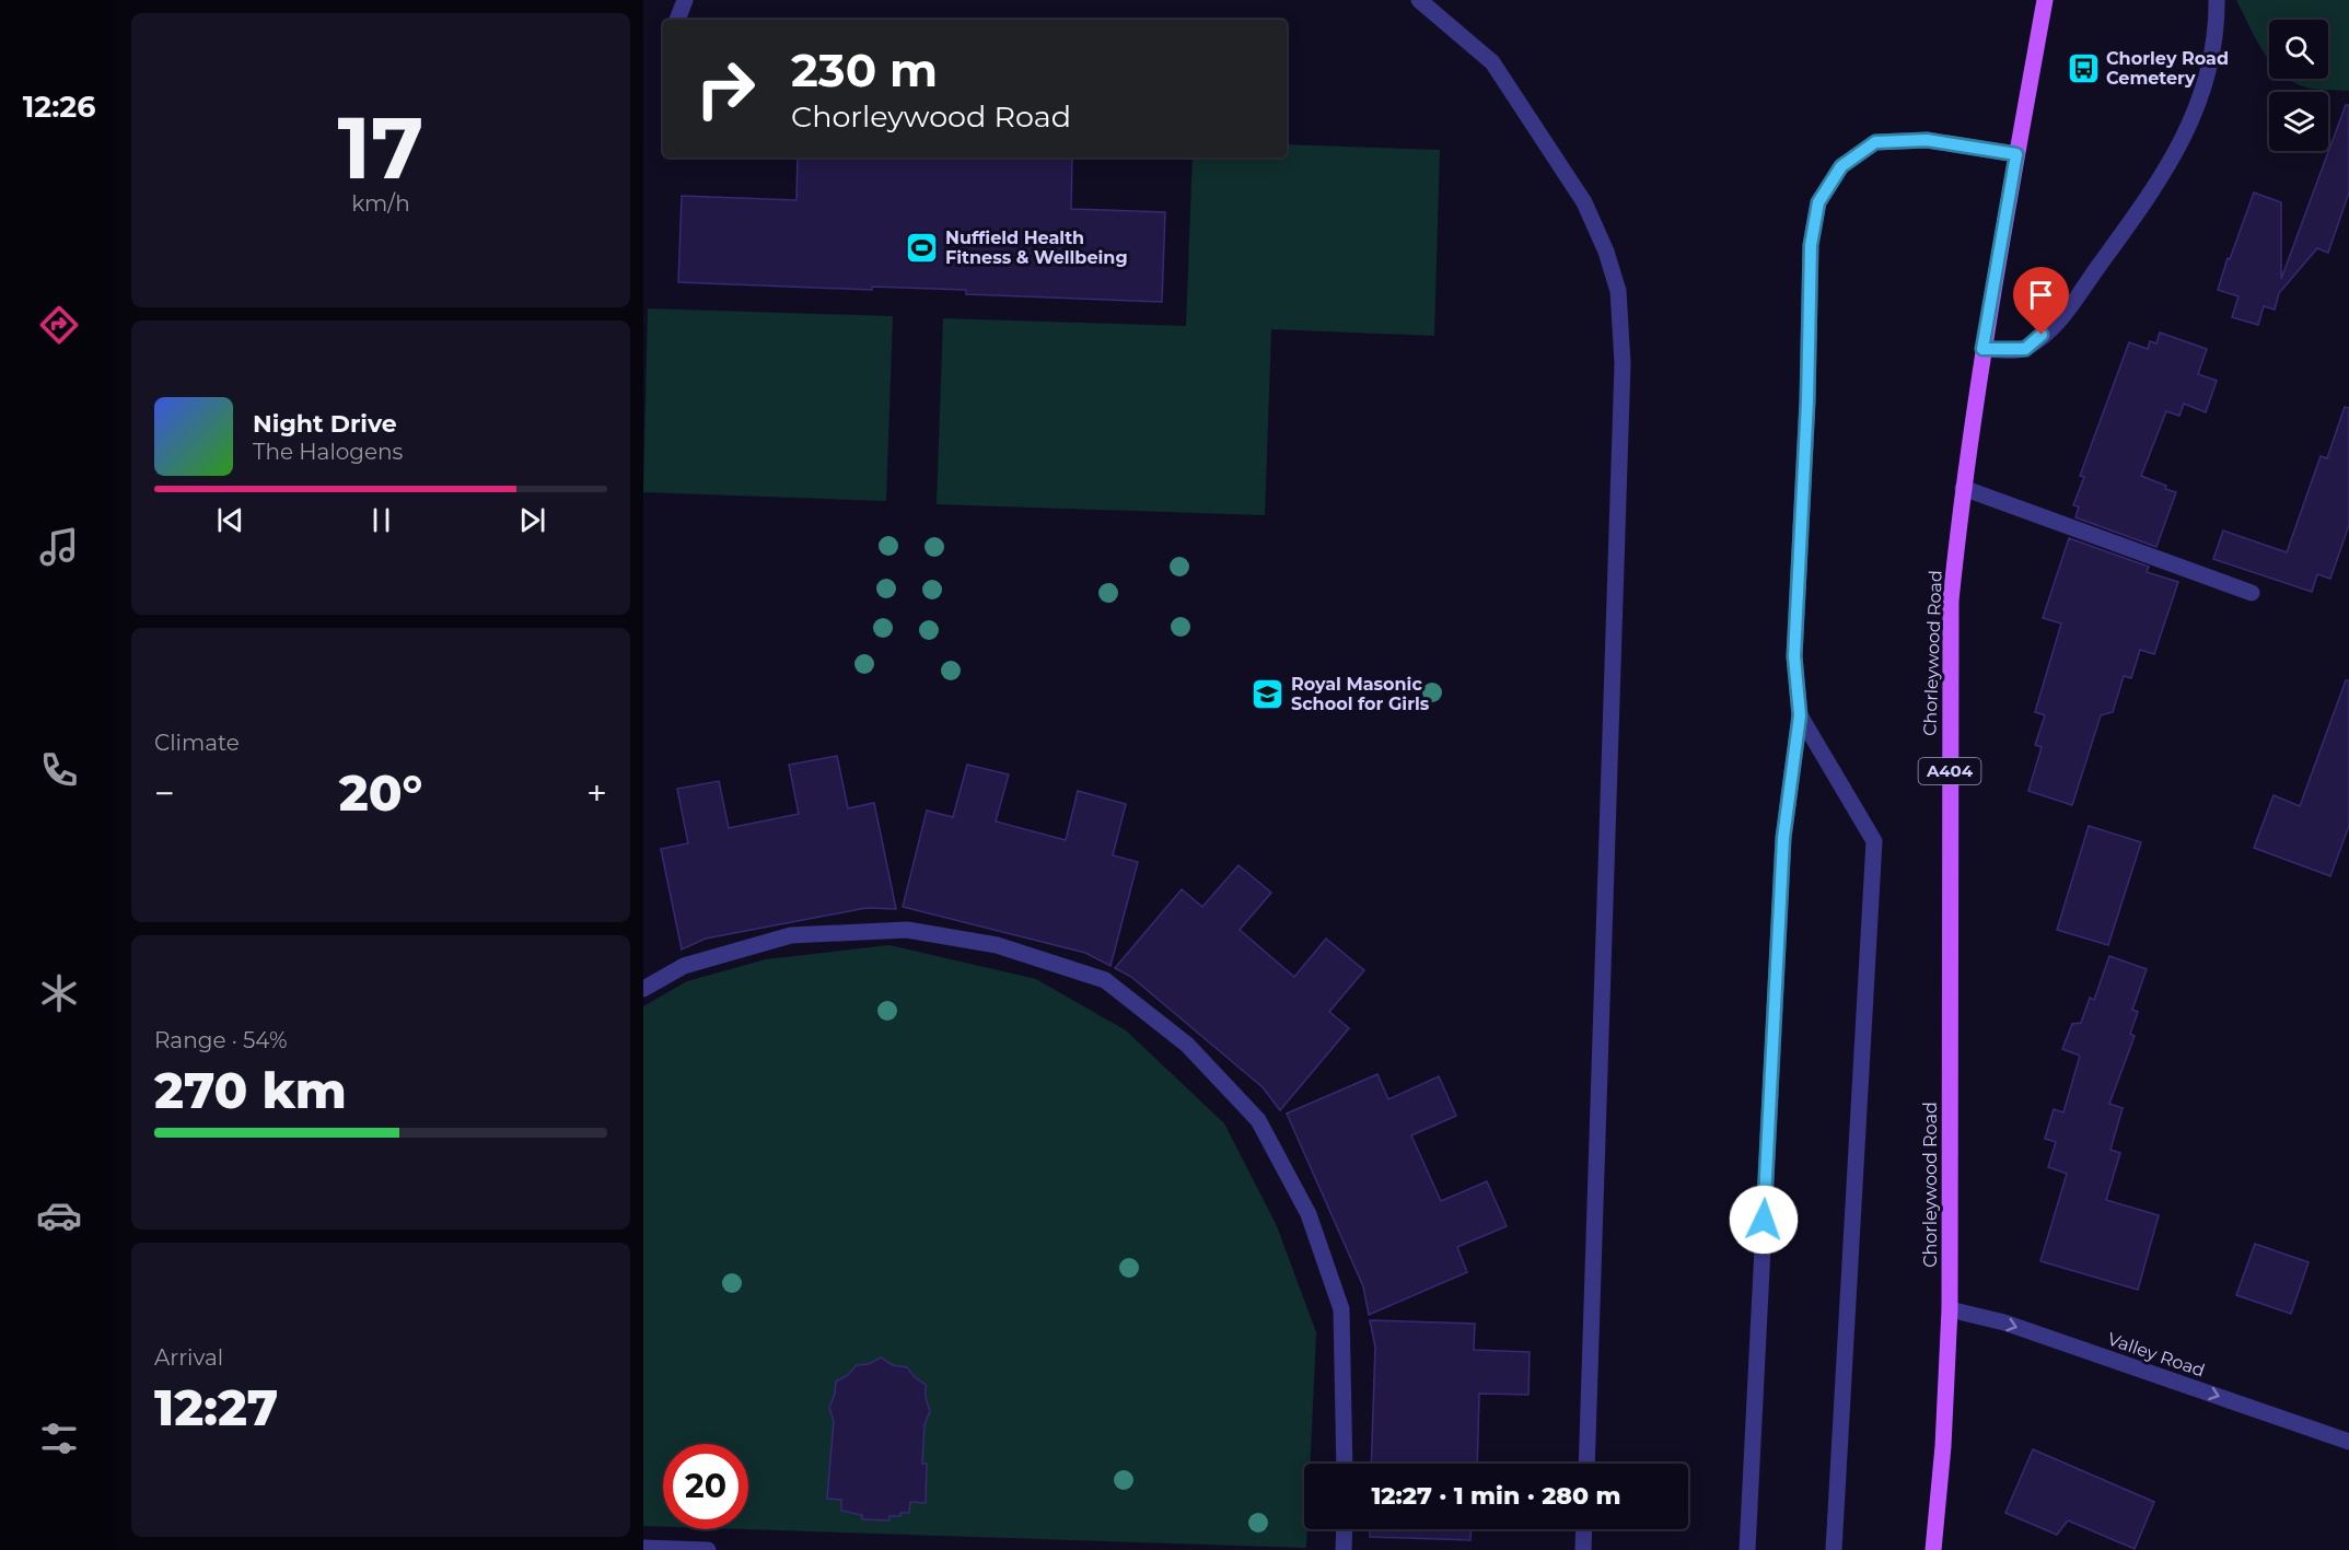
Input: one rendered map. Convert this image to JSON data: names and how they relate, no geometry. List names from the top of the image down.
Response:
{
  "streets": {
    "main road": ["Chorleywood Road", "A404"],
    "street": ["Valley Road"]
  },
  "crossings": [
    ["Chorleywood Road", "Valley Road"]
  ],
  "one_way": ["Valley Road"],
  "places": {
    "bus stop": ["Chorley Road Cemetery"],
    "sports": ["Nuffield Health Fitness & Wellbeing"],
    "school or university": ["Royal Masonic School for Girls"]
  },
  "page": {
    "tabs": "12:26",
    "tile": [
      ["17", "km/h"],
      "Climate",
      ["Range · 54%", "270 km"],
      ["Arrival", "12:27"]
    ],
    "turn": ["230 m", "Chorleywood Road"],
    "song": ["Night Drive", "The Halogens"],
    "heat": ["−", "20°", "+"],
    "limit": "20",
    "trip": "12:27 · 1 min · 280 m"
  }
}
